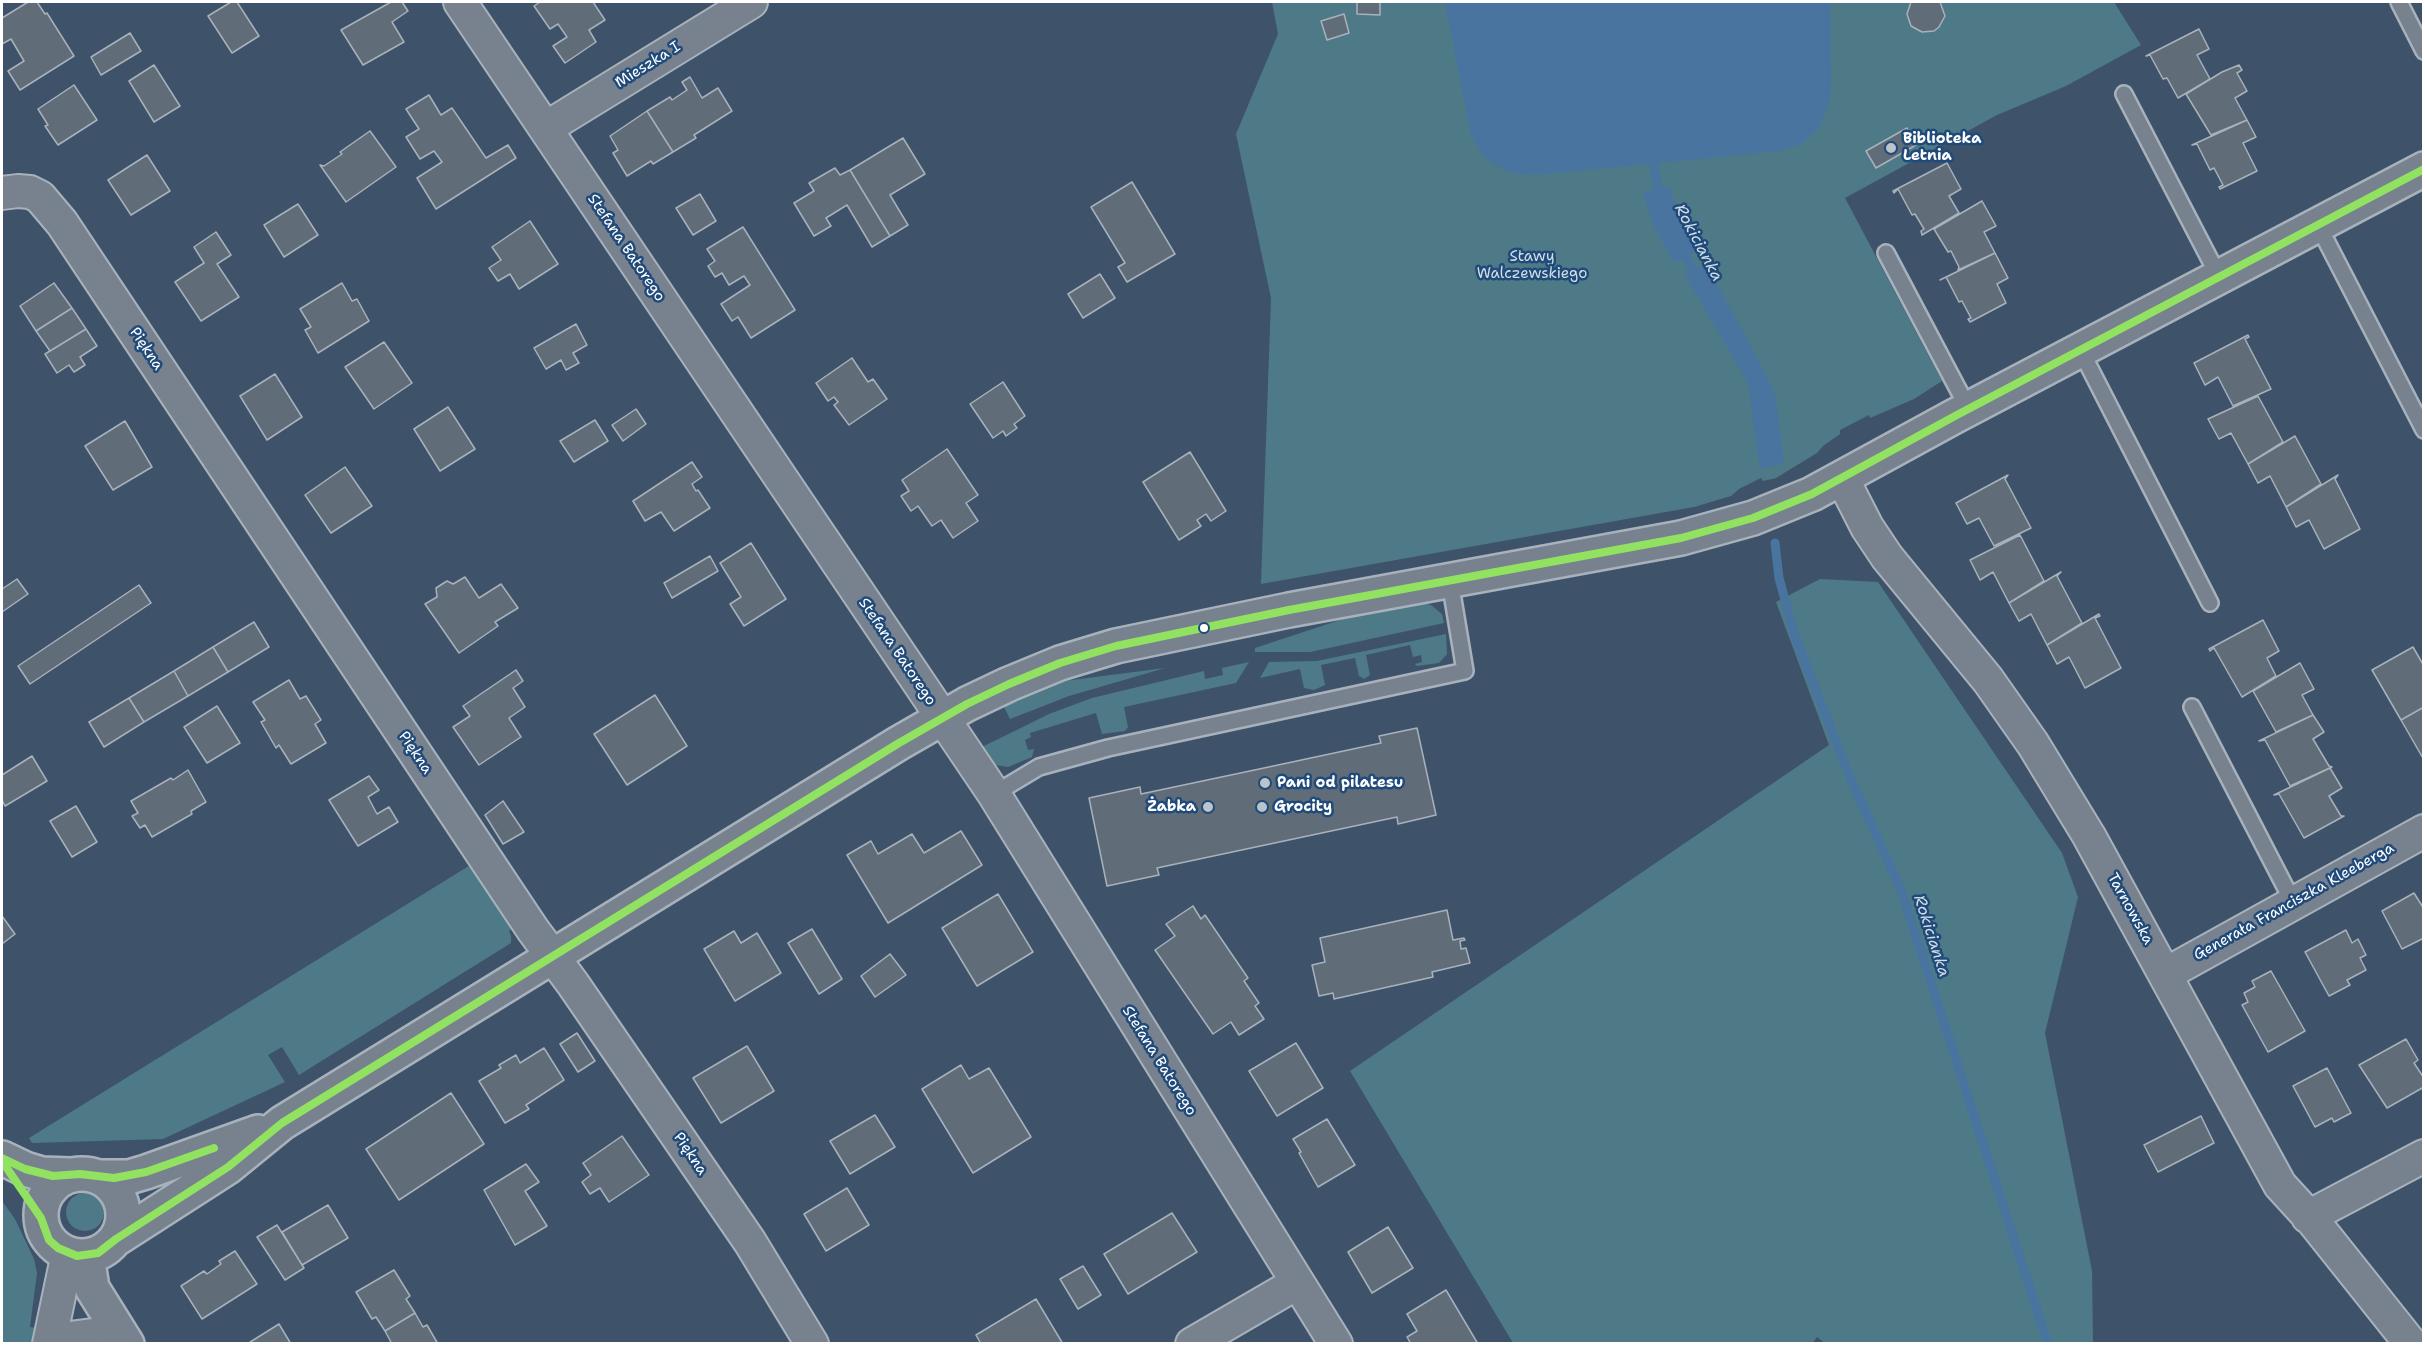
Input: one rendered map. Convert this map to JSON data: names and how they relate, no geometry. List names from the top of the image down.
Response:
{
  "streets": {
    "street": [
      "Mieszka I",
      "Stefana Batorego",
      "Piękna",
      "Generała Franciszka Kleeberga",
      "Tarnowska"
    ]
  },
  "crossings": [
    ["Mieszka I", "Stefana Batorego"],
    ["Generała Franciszka Kleeberga", "Tarnowska"]
  ],
  "water": ["Rokicianka"],
  "parks": ["Stawy Walczewskiego"],
  "places": [
    "Biblioteka Letnia",
    "Pani od pilatesu",
    "Żabka",
    "Grocity"
  ]
}
